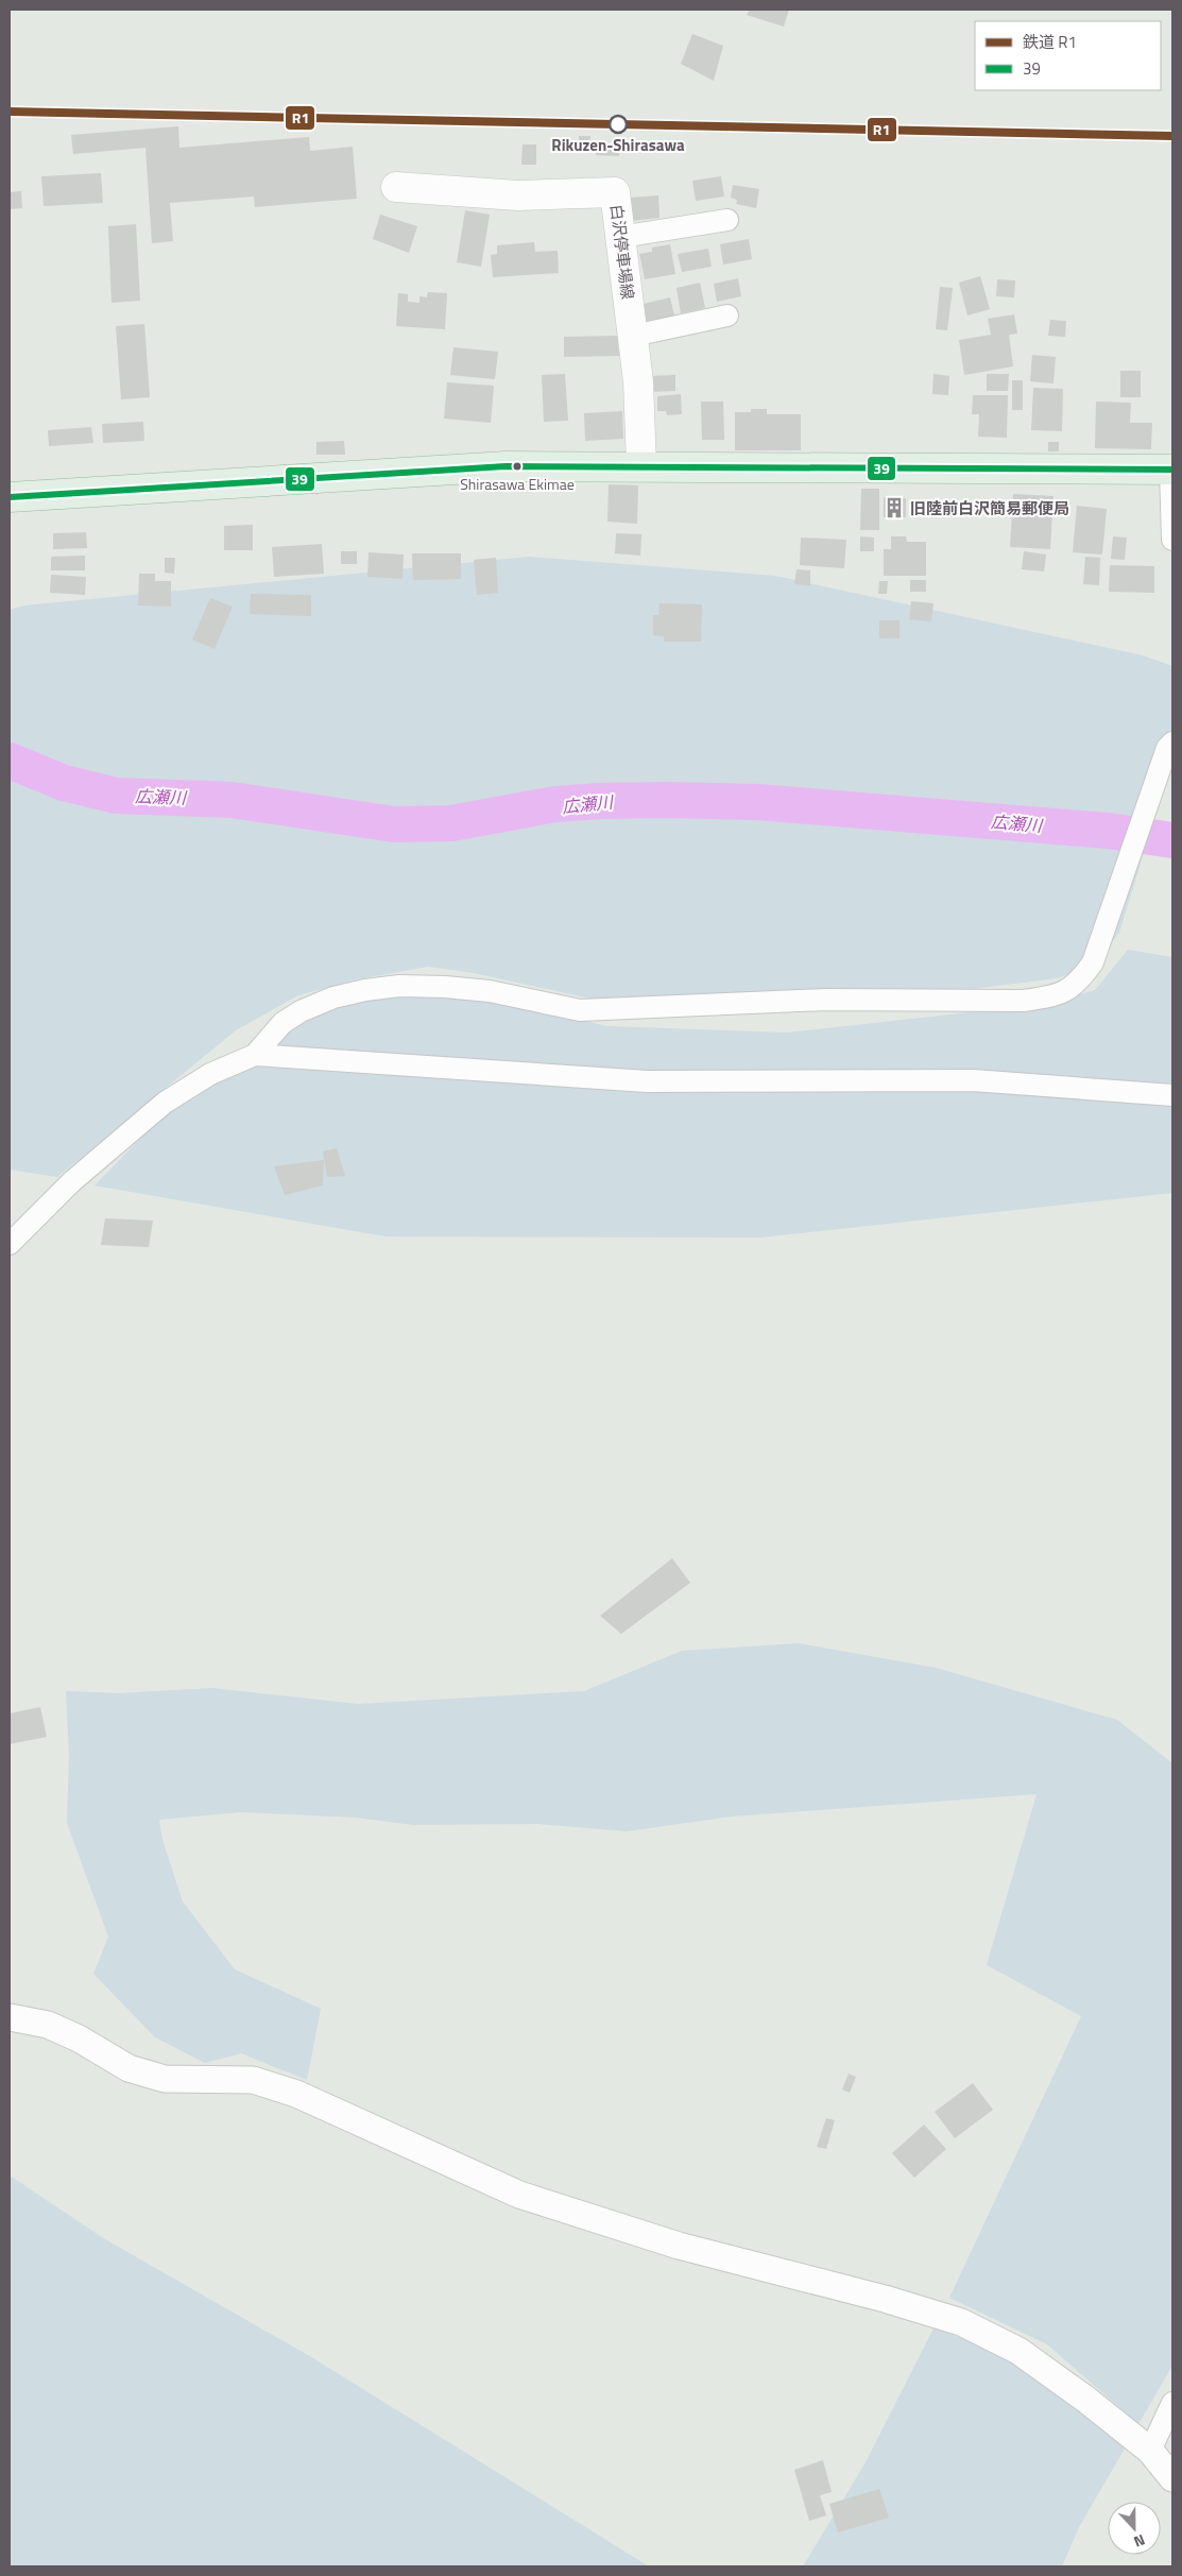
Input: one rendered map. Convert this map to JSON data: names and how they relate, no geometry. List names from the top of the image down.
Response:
{
  "streets": {
    "main road": ["白沢停車場線"]
  },
  "water": ["広瀬川"],
  "places": {
    "other": ["Rikuzen-Shirasawa", "Shirasawa Ekimae"],
    "building": ["旧陸前白沢簡易郵便局"]
  },
  "lines": ["rail line R1", "transit line 39"],
  "legend": ["鉄道 R1", "39"],
  "north": "bottom"
}
